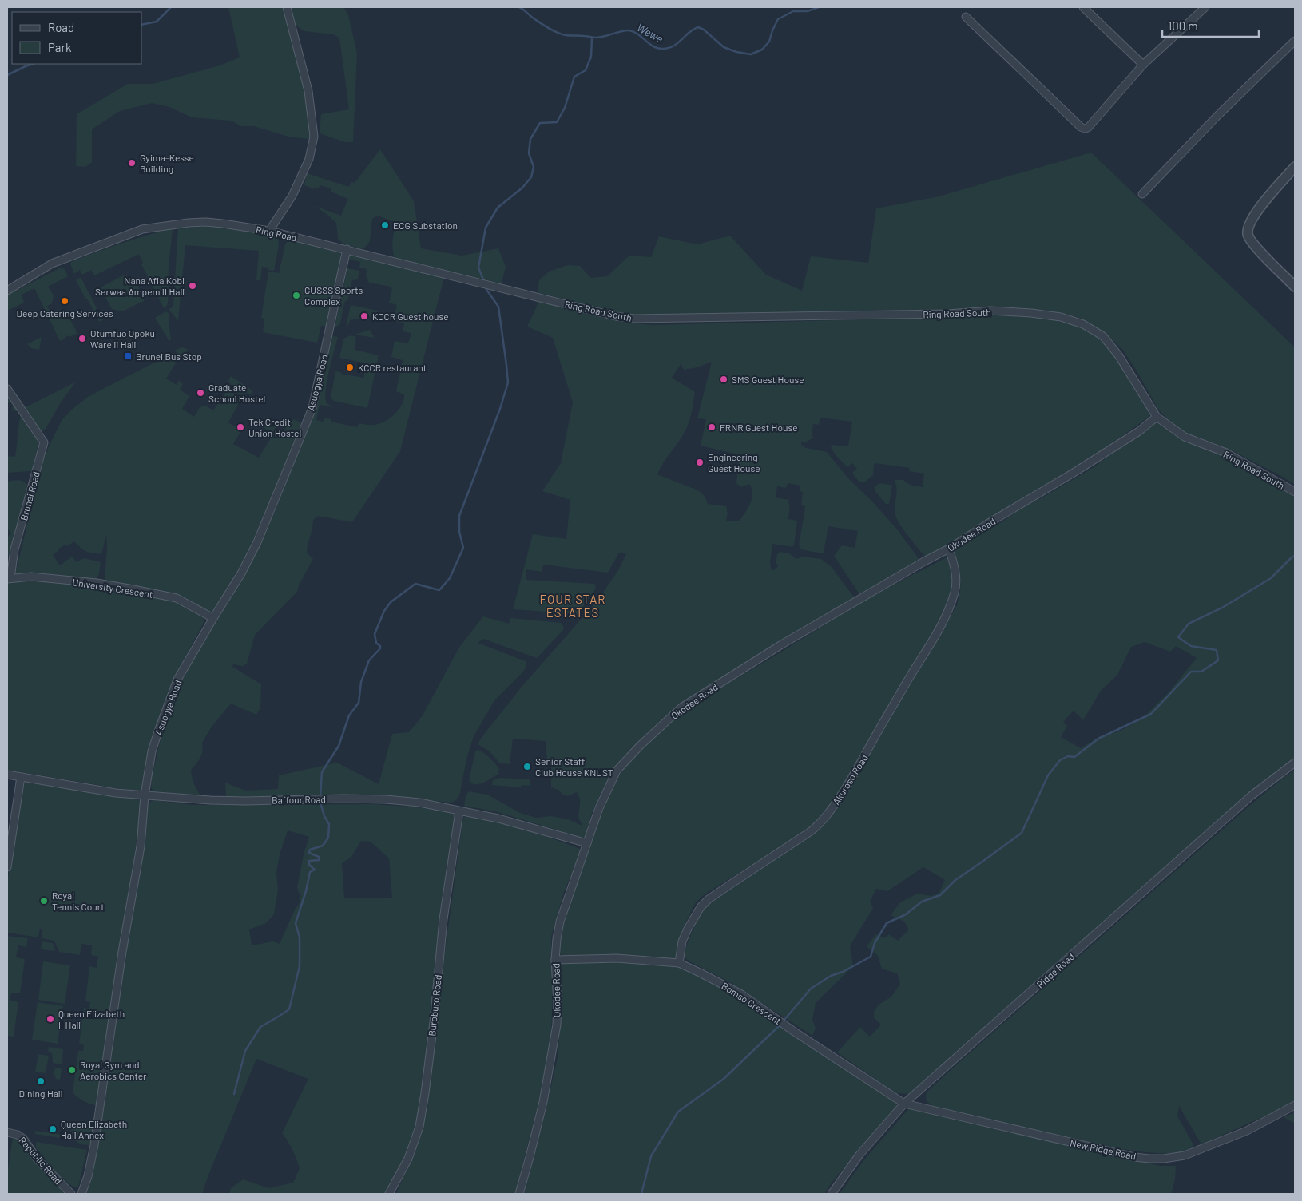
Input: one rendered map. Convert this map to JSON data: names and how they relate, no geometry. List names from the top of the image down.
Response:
{
  "streets": {
    "street": [
      "Ring Road",
      "Ring Road South",
      "Asuogya Road",
      "Brunei Road",
      "Okodee Road",
      "University Crescent",
      "Akuroso Road",
      "Baffour Road",
      "Ridge Road",
      "Bomso Crescent",
      "Buroburo Road",
      "New Ridge Road",
      "Republic Road"
    ]
  },
  "crossings": [
    ["Ring Road", "Ring Road South"],
    ["Ring Road", "Asuogya Road"],
    ["Ring Road South", "Okodee Road"],
    ["Asuogya Road", "University Crescent"],
    ["Asuogya Road", "Baffour Road"],
    ["Brunei Road", "University Crescent"],
    ["Okodee Road", "Akuroso Road"],
    ["Okodee Road", "Baffour Road"],
    ["Okodee Road", "Bomso Crescent"],
    ["Akuroso Road", "Bomso Crescent"],
    ["Baffour Road", "Buroburo Road"],
    ["Ridge Road", "Bomso Crescent"],
    ["Ridge Road", "New Ridge Road"],
    ["Bomso Crescent", "New Ridge Road"]
  ],
  "districts": ["FOUR STAR ESTATES"],
  "water": ["Wewe"],
  "places": {
    "other": [
      "Gyima-Kesse Building",
      "ECG Substation",
      "Nana Afia Kobi Serwaa Ampem II Hall",
      "GUSSS Sports Complex",
      "Deep Catering Services",
      "KCCR Guest house",
      "Otumfuo Opoku Ware II Hall",
      "KCCR restaurant",
      "SMS Guest House",
      "Graduate School Hostel",
      "Tek Credit Union Hostel",
      "FRNR Guest House",
      "Engineering Guest House",
      "Senior Staff Club House KNUST",
      "Royal Tennis Court",
      "Queen Elizabeth II Hall",
      "Royal Gym and Aerobics Center",
      "Dining Hall",
      "Queen Elizabeth Hall Annex"
    ],
    "transit": ["Brunei Bus Stop"]
  },
  "legend": ["Road", "Park"],
  "scale_bar": "100 m"
}
